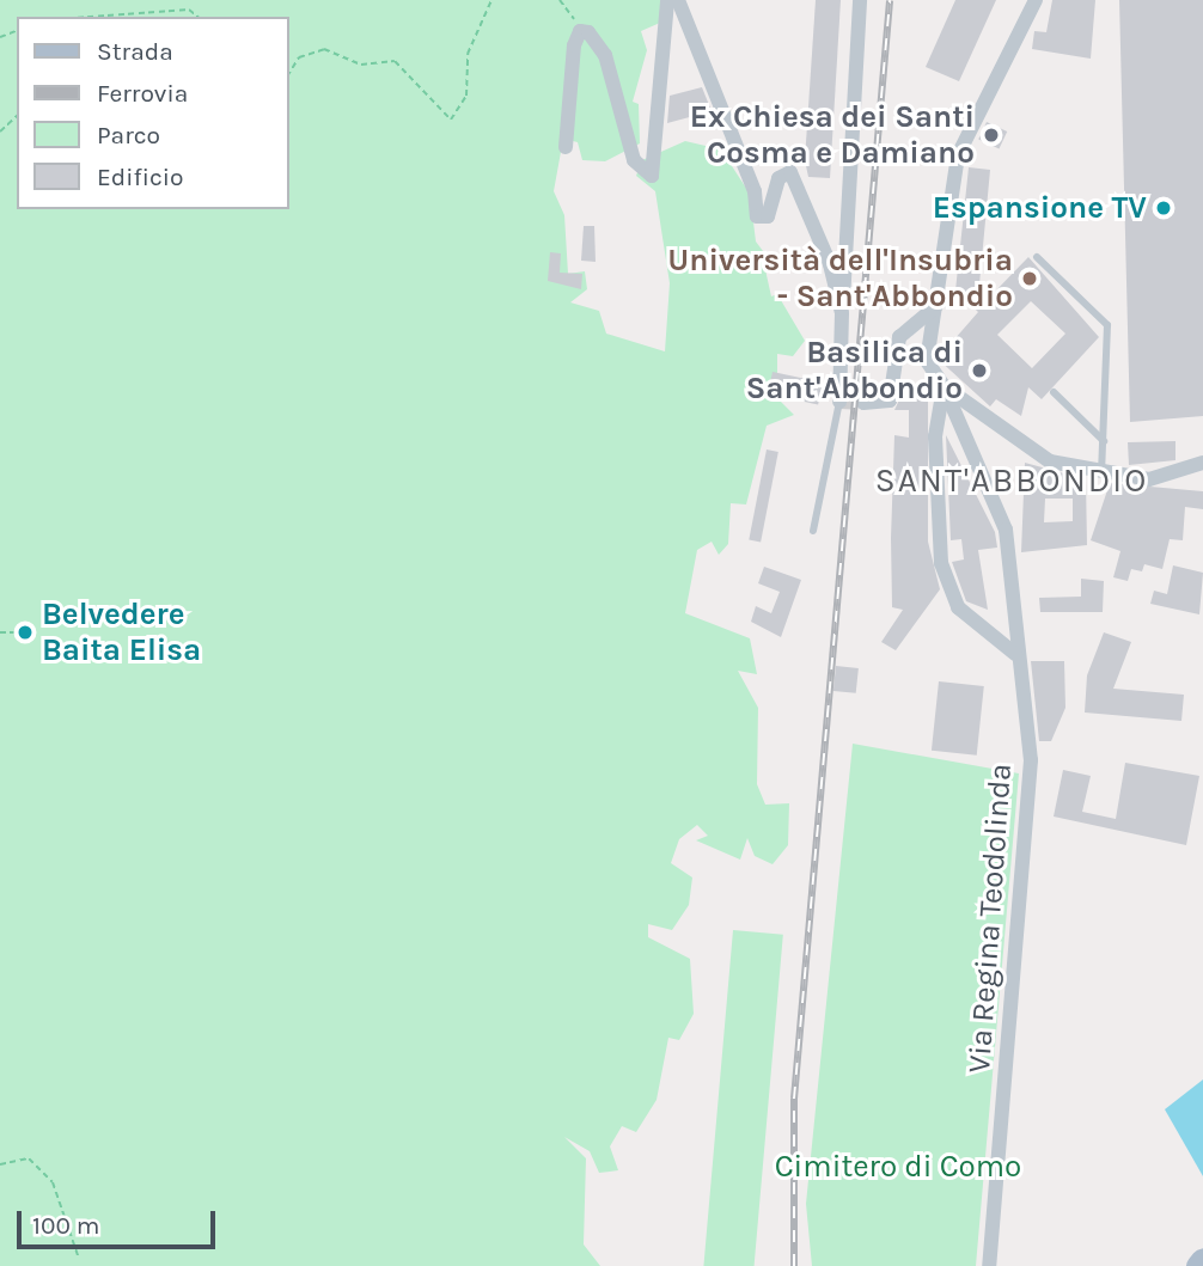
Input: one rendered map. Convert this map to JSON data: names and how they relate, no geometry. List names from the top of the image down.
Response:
{
  "streets": {
    "street": ["Via Regina Teodolinda"]
  },
  "districts": ["SANT'ABBONDIO"],
  "parks": ["Cimitero di Como"],
  "places": [
    "Ex Chiesa dei Santi Cosma e Damiano",
    "Espansione TV",
    "Università dell'Insubria - Sant'Abbondio",
    "Basilica di Sant'Abbondio",
    "Belvedere Baita Elisa"
  ],
  "legend": [
    "Strada",
    "Ferrovia",
    "Parco",
    "Edificio"
  ],
  "scale_bar": "100 m"
}
